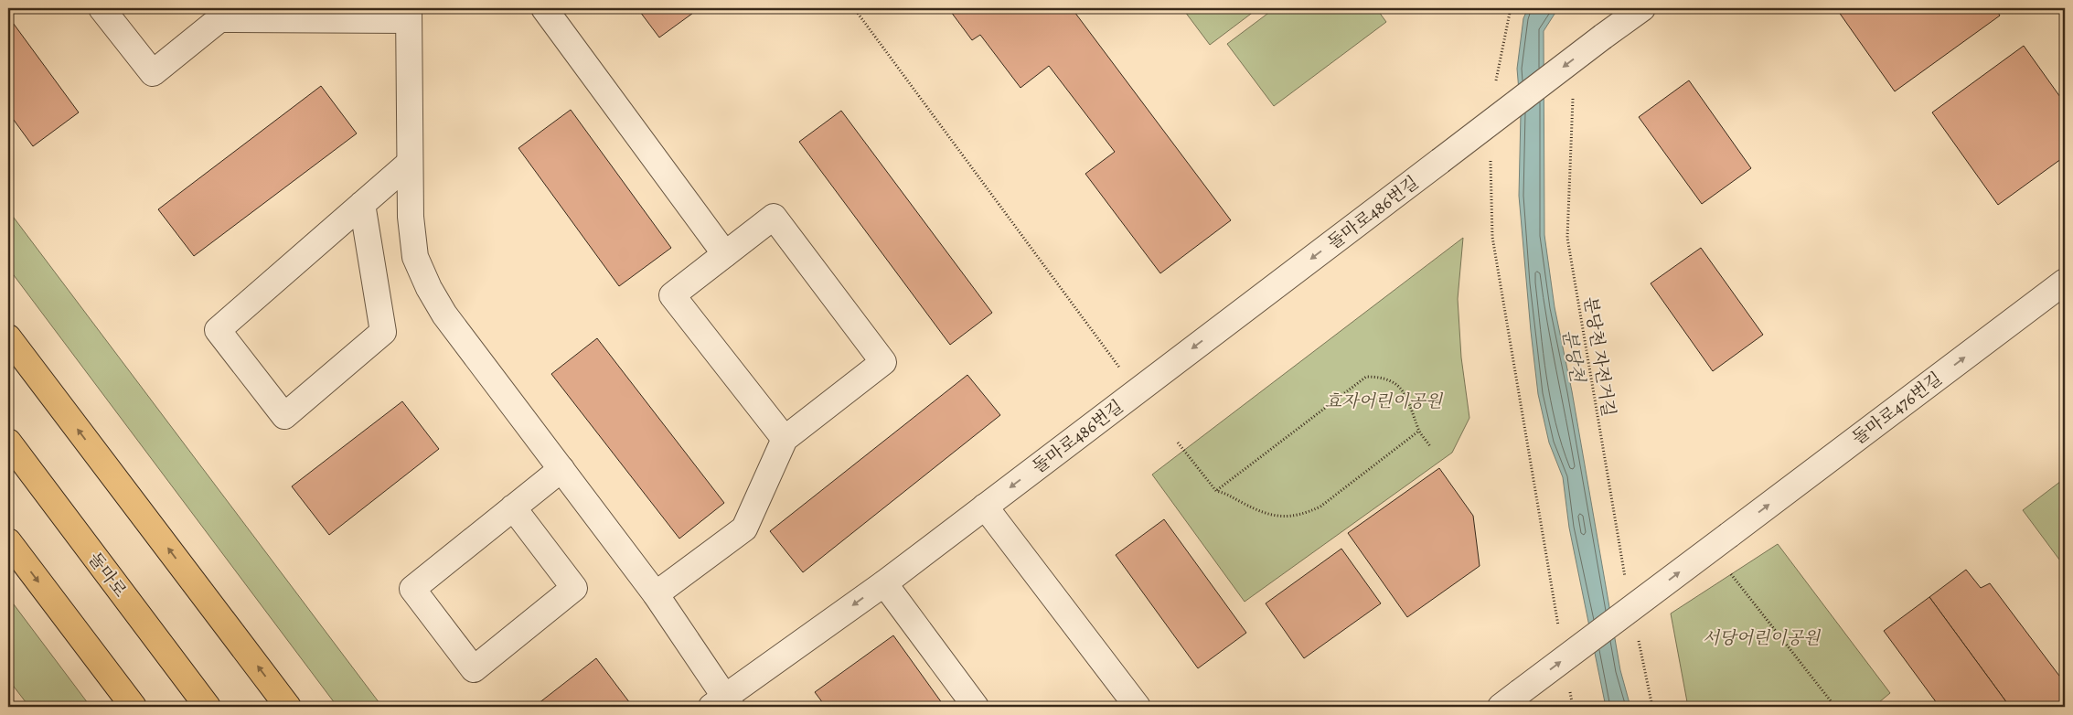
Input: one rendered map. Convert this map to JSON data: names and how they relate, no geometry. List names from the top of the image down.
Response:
{
  "streets": {
    "main road": ["돌마로"],
    "street": ["돌마로486번길", "돌마로476번길"],
    "path": ["분당천 자전거길"]
  },
  "one_way": ["돌마로486번길", "돌마로476번길"],
  "water": ["분당천"],
  "parks": ["효자어린이공원", "서당어린이공원"]
}
